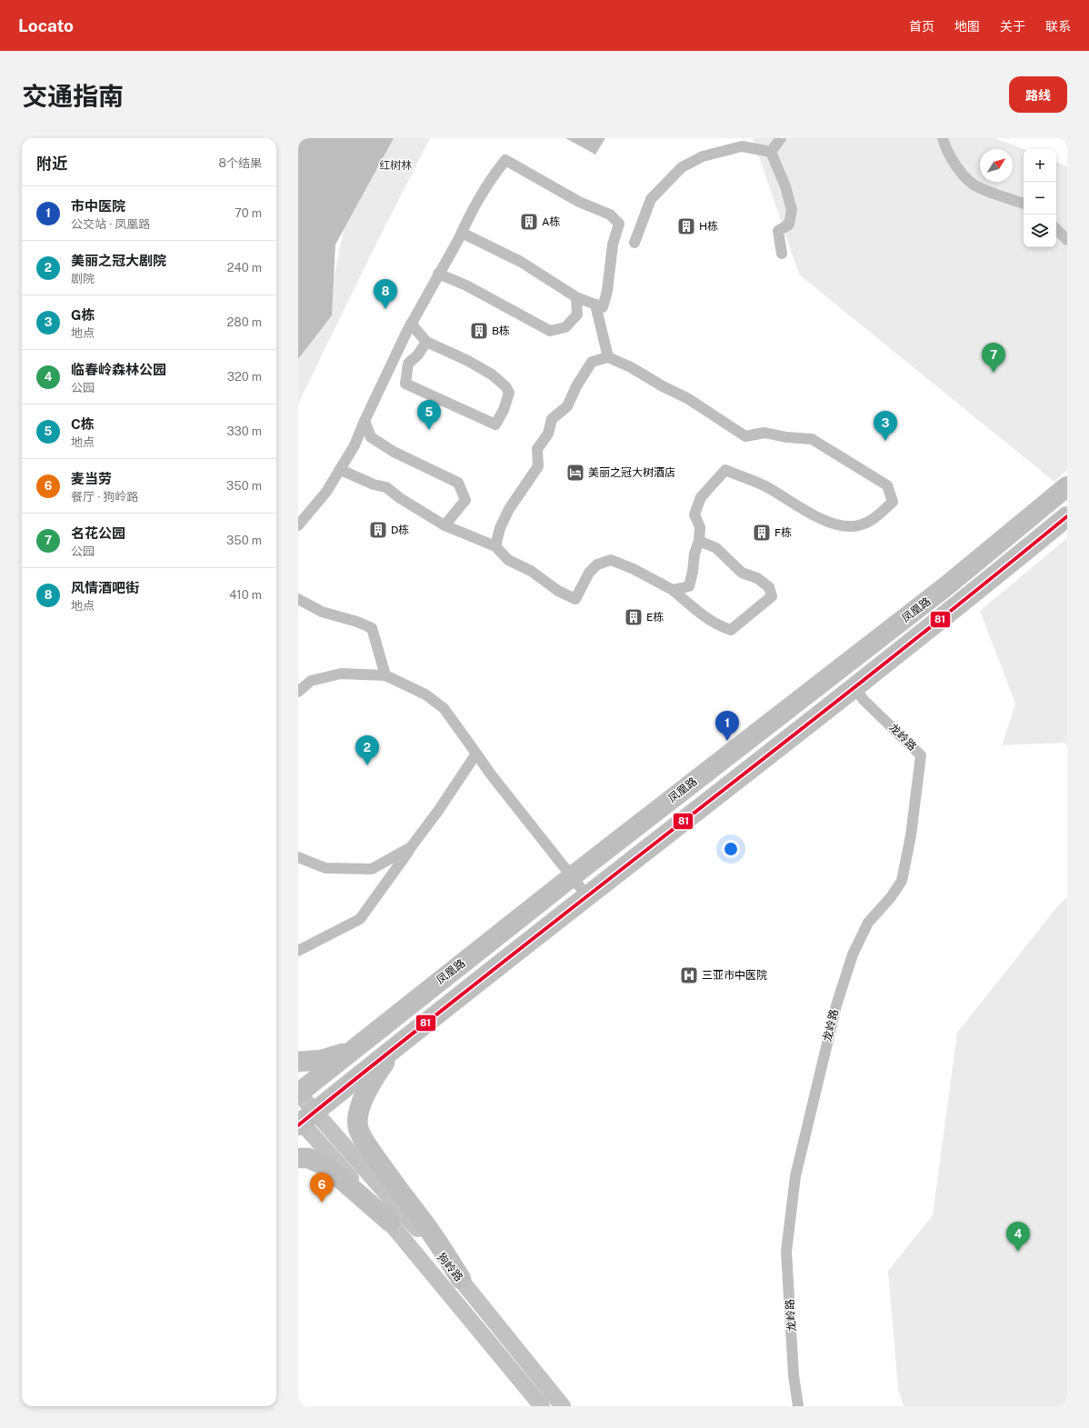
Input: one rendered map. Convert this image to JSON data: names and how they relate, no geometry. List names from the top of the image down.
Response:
{
  "streets": {
    "highway": ["凤凰路"],
    "main road": ["狗岭路"],
    "street": ["龙岭路"]
  },
  "crossings": [
    ["凤凰路", "龙岭路"],
    ["凤凰路", "狗岭路"]
  ],
  "parks": ["红树林"],
  "places": {
    "building": [
      "A栋",
      "H栋",
      "B栋",
      "D栋",
      "F栋",
      "E栋"
    ],
    "hotel": ["美丽之冠大树酒店"],
    "hospital": ["三亚市中医院"]
  },
  "lines": ["transit line 81"],
  "north": "top right",
  "page": {
    "header": "Locato",
    "nav": [
      "首页",
      "地图",
      "关于",
      "联系"
    ],
    "title": "交通指南",
    "buttons": "路线",
    "heading": ["附近", "8个结果"],
    "map_buttons": ["+", "−"],
    "list": [
      {
        "mark": "1",
        "name": "市中医院",
        "note": "公交站 · 凤凰路",
        "value": "70 m"
      },
      {
        "mark": "2",
        "name": "美丽之冠大剧院",
        "note": "剧院",
        "value": "240 m"
      },
      {
        "mark": "3",
        "name": "G栋",
        "note": "地点",
        "value": "280 m"
      },
      {
        "mark": "4",
        "name": "临春岭森林公园",
        "note": "公园",
        "value": "320 m"
      },
      {
        "mark": "5",
        "name": "C栋",
        "note": "地点",
        "value": "330 m"
      },
      {
        "mark": "6",
        "name": "麦当劳",
        "note": "餐厅 · 狗岭路",
        "value": "350 m"
      },
      {
        "mark": "7",
        "name": "名花公园",
        "note": "公园",
        "value": "350 m"
      },
      {
        "mark": "8",
        "name": "风情酒吧街",
        "note": "地点",
        "value": "410 m"
      }
    ],
    "pins": [
      "8",
      "7",
      "5",
      "3",
      "1",
      "2",
      "6",
      "4"
    ]
  }
}
